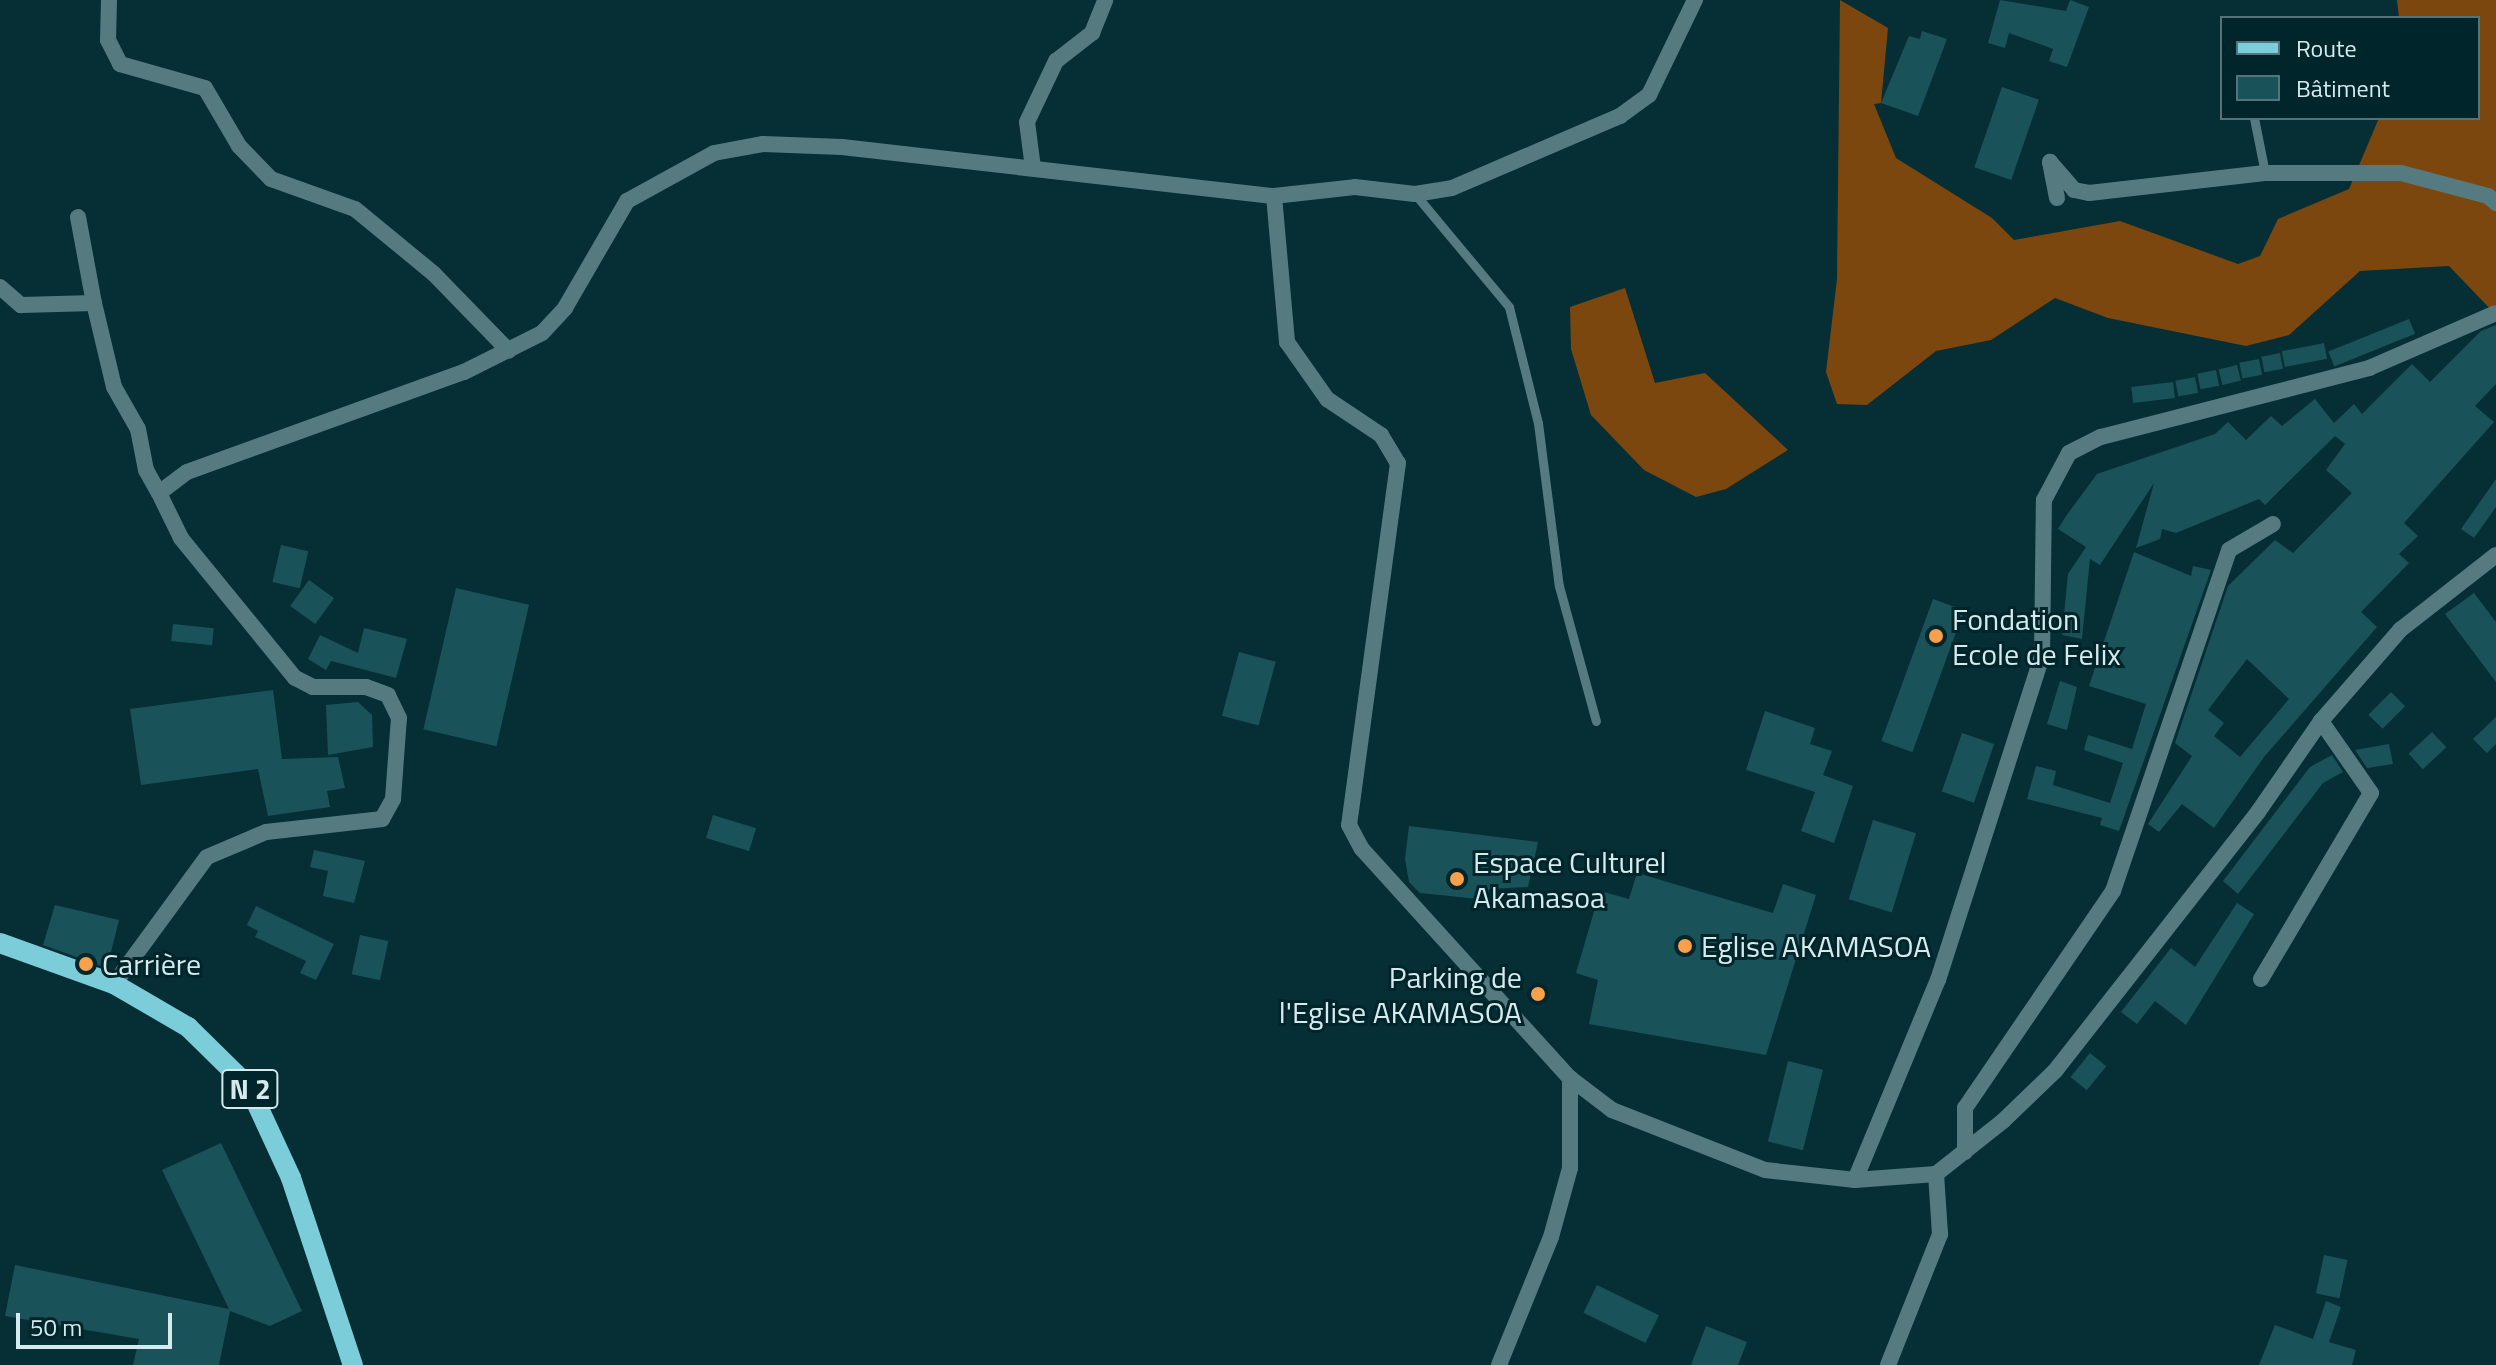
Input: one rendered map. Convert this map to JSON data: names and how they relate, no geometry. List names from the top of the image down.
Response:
{
  "streets": {
    "main road": ["N 2"]
  },
  "places": [
    "Fondation Ecole de Felix",
    "Espace Culturel Akamasoa",
    "Eglise AKAMASOA",
    "Carrière",
    "Parking de l'Eglise AKAMASOA"
  ],
  "legend": ["Route", "Bâtiment"],
  "scale_bar": "50 m"
}
